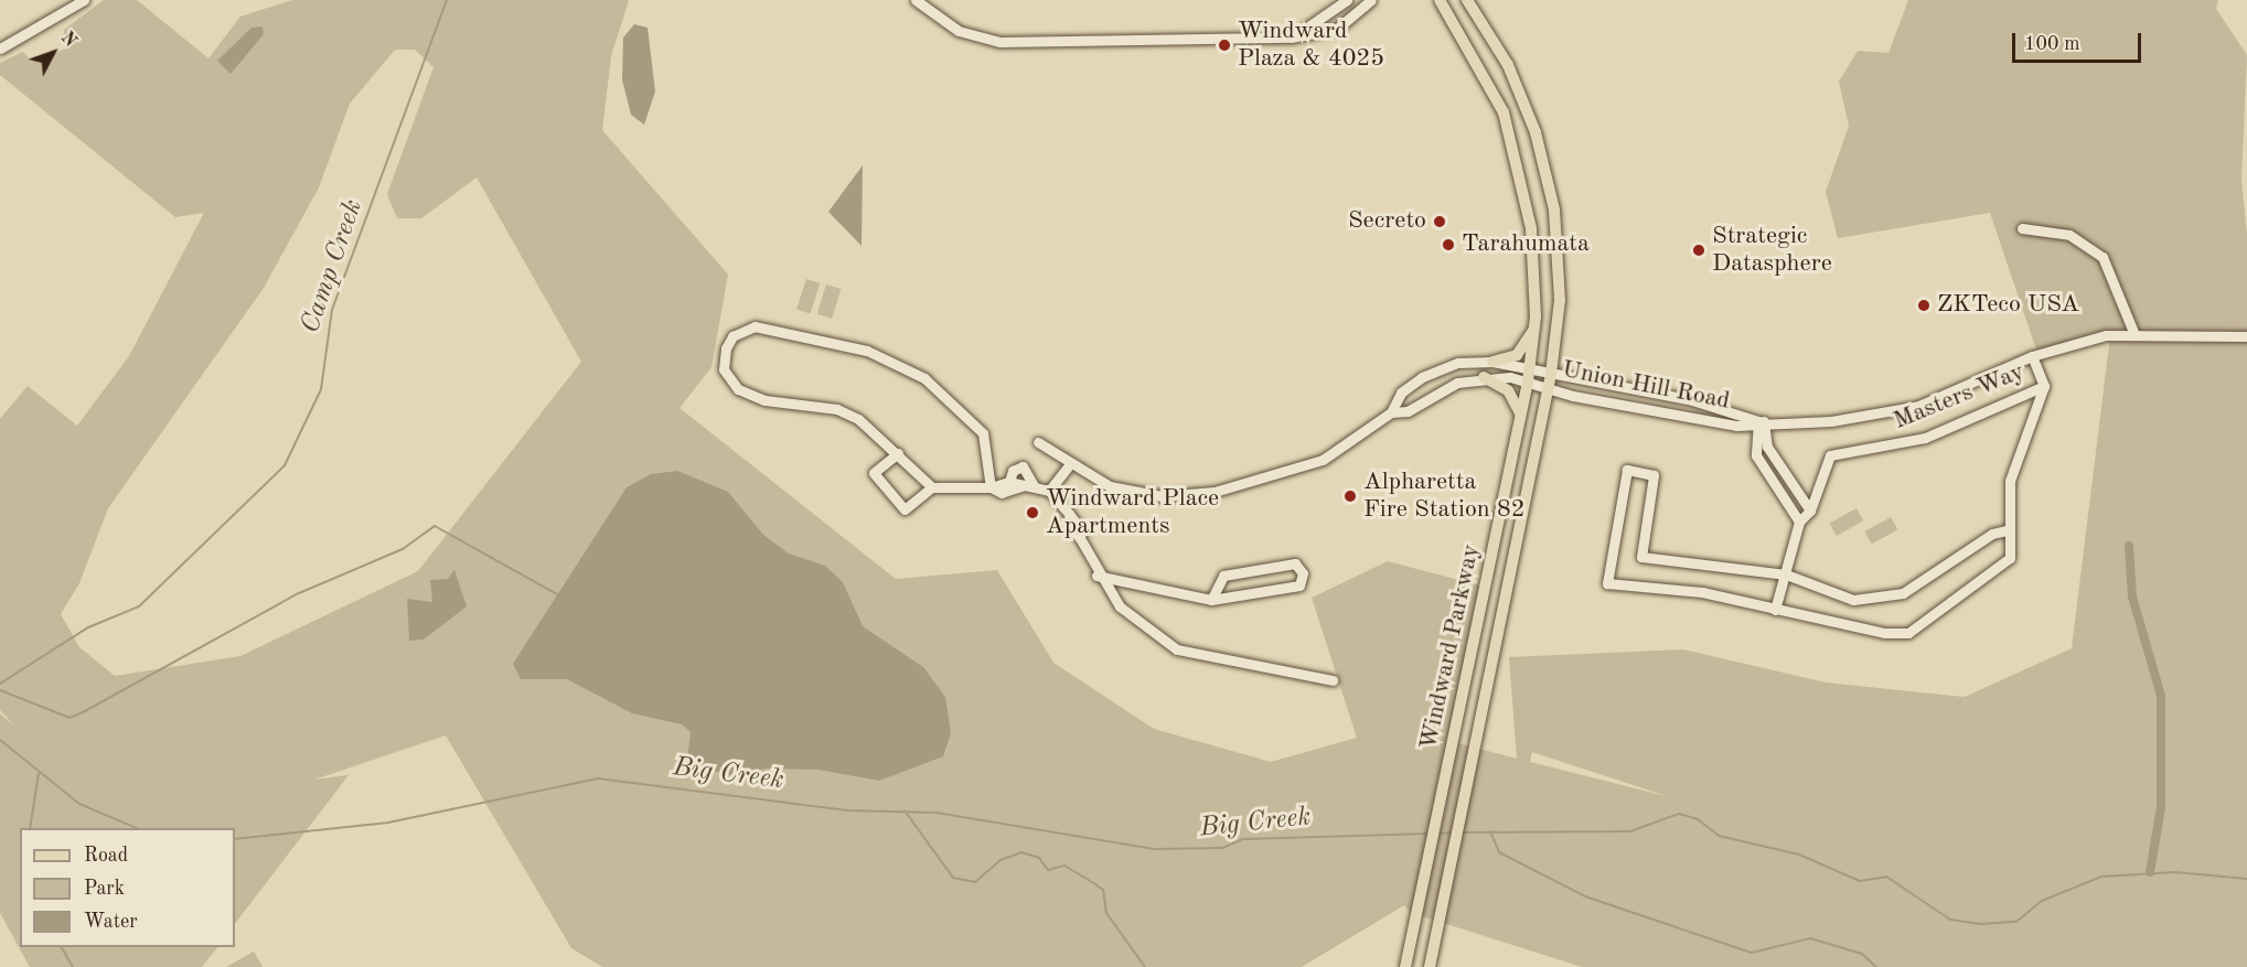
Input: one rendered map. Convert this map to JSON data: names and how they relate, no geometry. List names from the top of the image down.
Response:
{
  "streets": {
    "main road": ["Windward Parkway"],
    "street": ["Union Hill Road", "Masters Way"]
  },
  "crossings": [
    ["Union Hill Road", "Masters Way"],
    ["Union Hill Road", "Windward Parkway"]
  ],
  "water": ["Camp Creek", "Big Creek"],
  "places": [
    "Windward Plaza & 4025",
    "Secreto",
    "Tarahumata",
    "Strategic Datasphere",
    "ZKTeco USA",
    "Alpharetta Fire Station 82",
    "Windward Place Apartments"
  ],
  "legend": ["Road", "Park", "Water"],
  "scale_bar": "100 m",
  "north": "top right"
}
